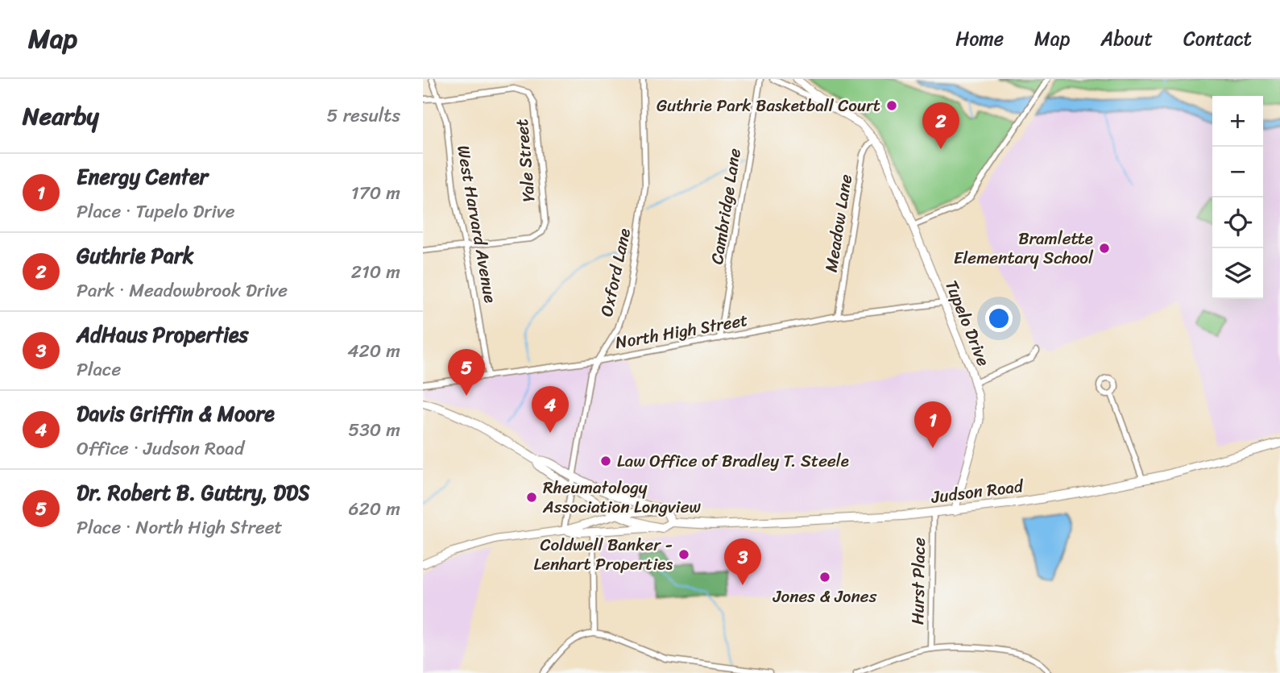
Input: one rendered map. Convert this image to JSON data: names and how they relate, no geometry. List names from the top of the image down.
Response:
{
  "streets": {
    "main road": ["Judson Road"],
    "street": [
      "Yale Street",
      "Cambridge Lane",
      "Meadow Lane",
      "West Harvard Avenue",
      "Oxford Lane",
      "Tupelo Drive",
      "North High Street",
      "Hurst Place"
    ]
  },
  "crossings": [
    ["Yale Street", "West Harvard Avenue"],
    ["Cambridge Lane", "North High Street"],
    ["Meadow Lane", "Tupelo Drive"],
    ["Meadow Lane", "North High Street"],
    ["West Harvard Avenue", "North High Street"],
    ["Oxford Lane", "North High Street"],
    ["Tupelo Drive", "North High Street"],
    ["Tupelo Drive", "Judson Road"],
    ["Judson Road", "Hurst Place"]
  ],
  "places": [
    "Guthrie Park Basketball Court",
    "Bramlette Elementary School",
    "Law Office of Bradley T. Steele",
    "Rheumatology Association Longview",
    "Coldwell Banker - Lenhart Properties",
    "Jones & Jones"
  ],
  "page": {
    "header": "Map",
    "nav": [
      "Home",
      "Map",
      "About",
      "Contact"
    ],
    "heading": ["Nearby", "5 results"],
    "map_buttons": ["+", "−"],
    "pins": [
      "2",
      "5",
      "4",
      "1",
      "3"
    ],
    "list": [
      {
        "mark": "1",
        "name": "Energy Center",
        "note": "Place · Tupelo Drive",
        "value": "170 m"
      },
      {
        "mark": "2",
        "name": "Guthrie Park",
        "note": "Park · Meadowbrook Drive",
        "value": "210 m"
      },
      {
        "mark": "3",
        "name": "AdHaus Properties",
        "note": "Place",
        "value": "420 m"
      },
      {
        "mark": "4",
        "name": "Davis Griffin & Moore",
        "note": "Office · Judson Road",
        "value": "530 m"
      },
      {
        "mark": "5",
        "name": "Dr. Robert B. Guttry, DDS",
        "note": "Place · North High Street",
        "value": "620 m"
      }
    ]
  }
}
